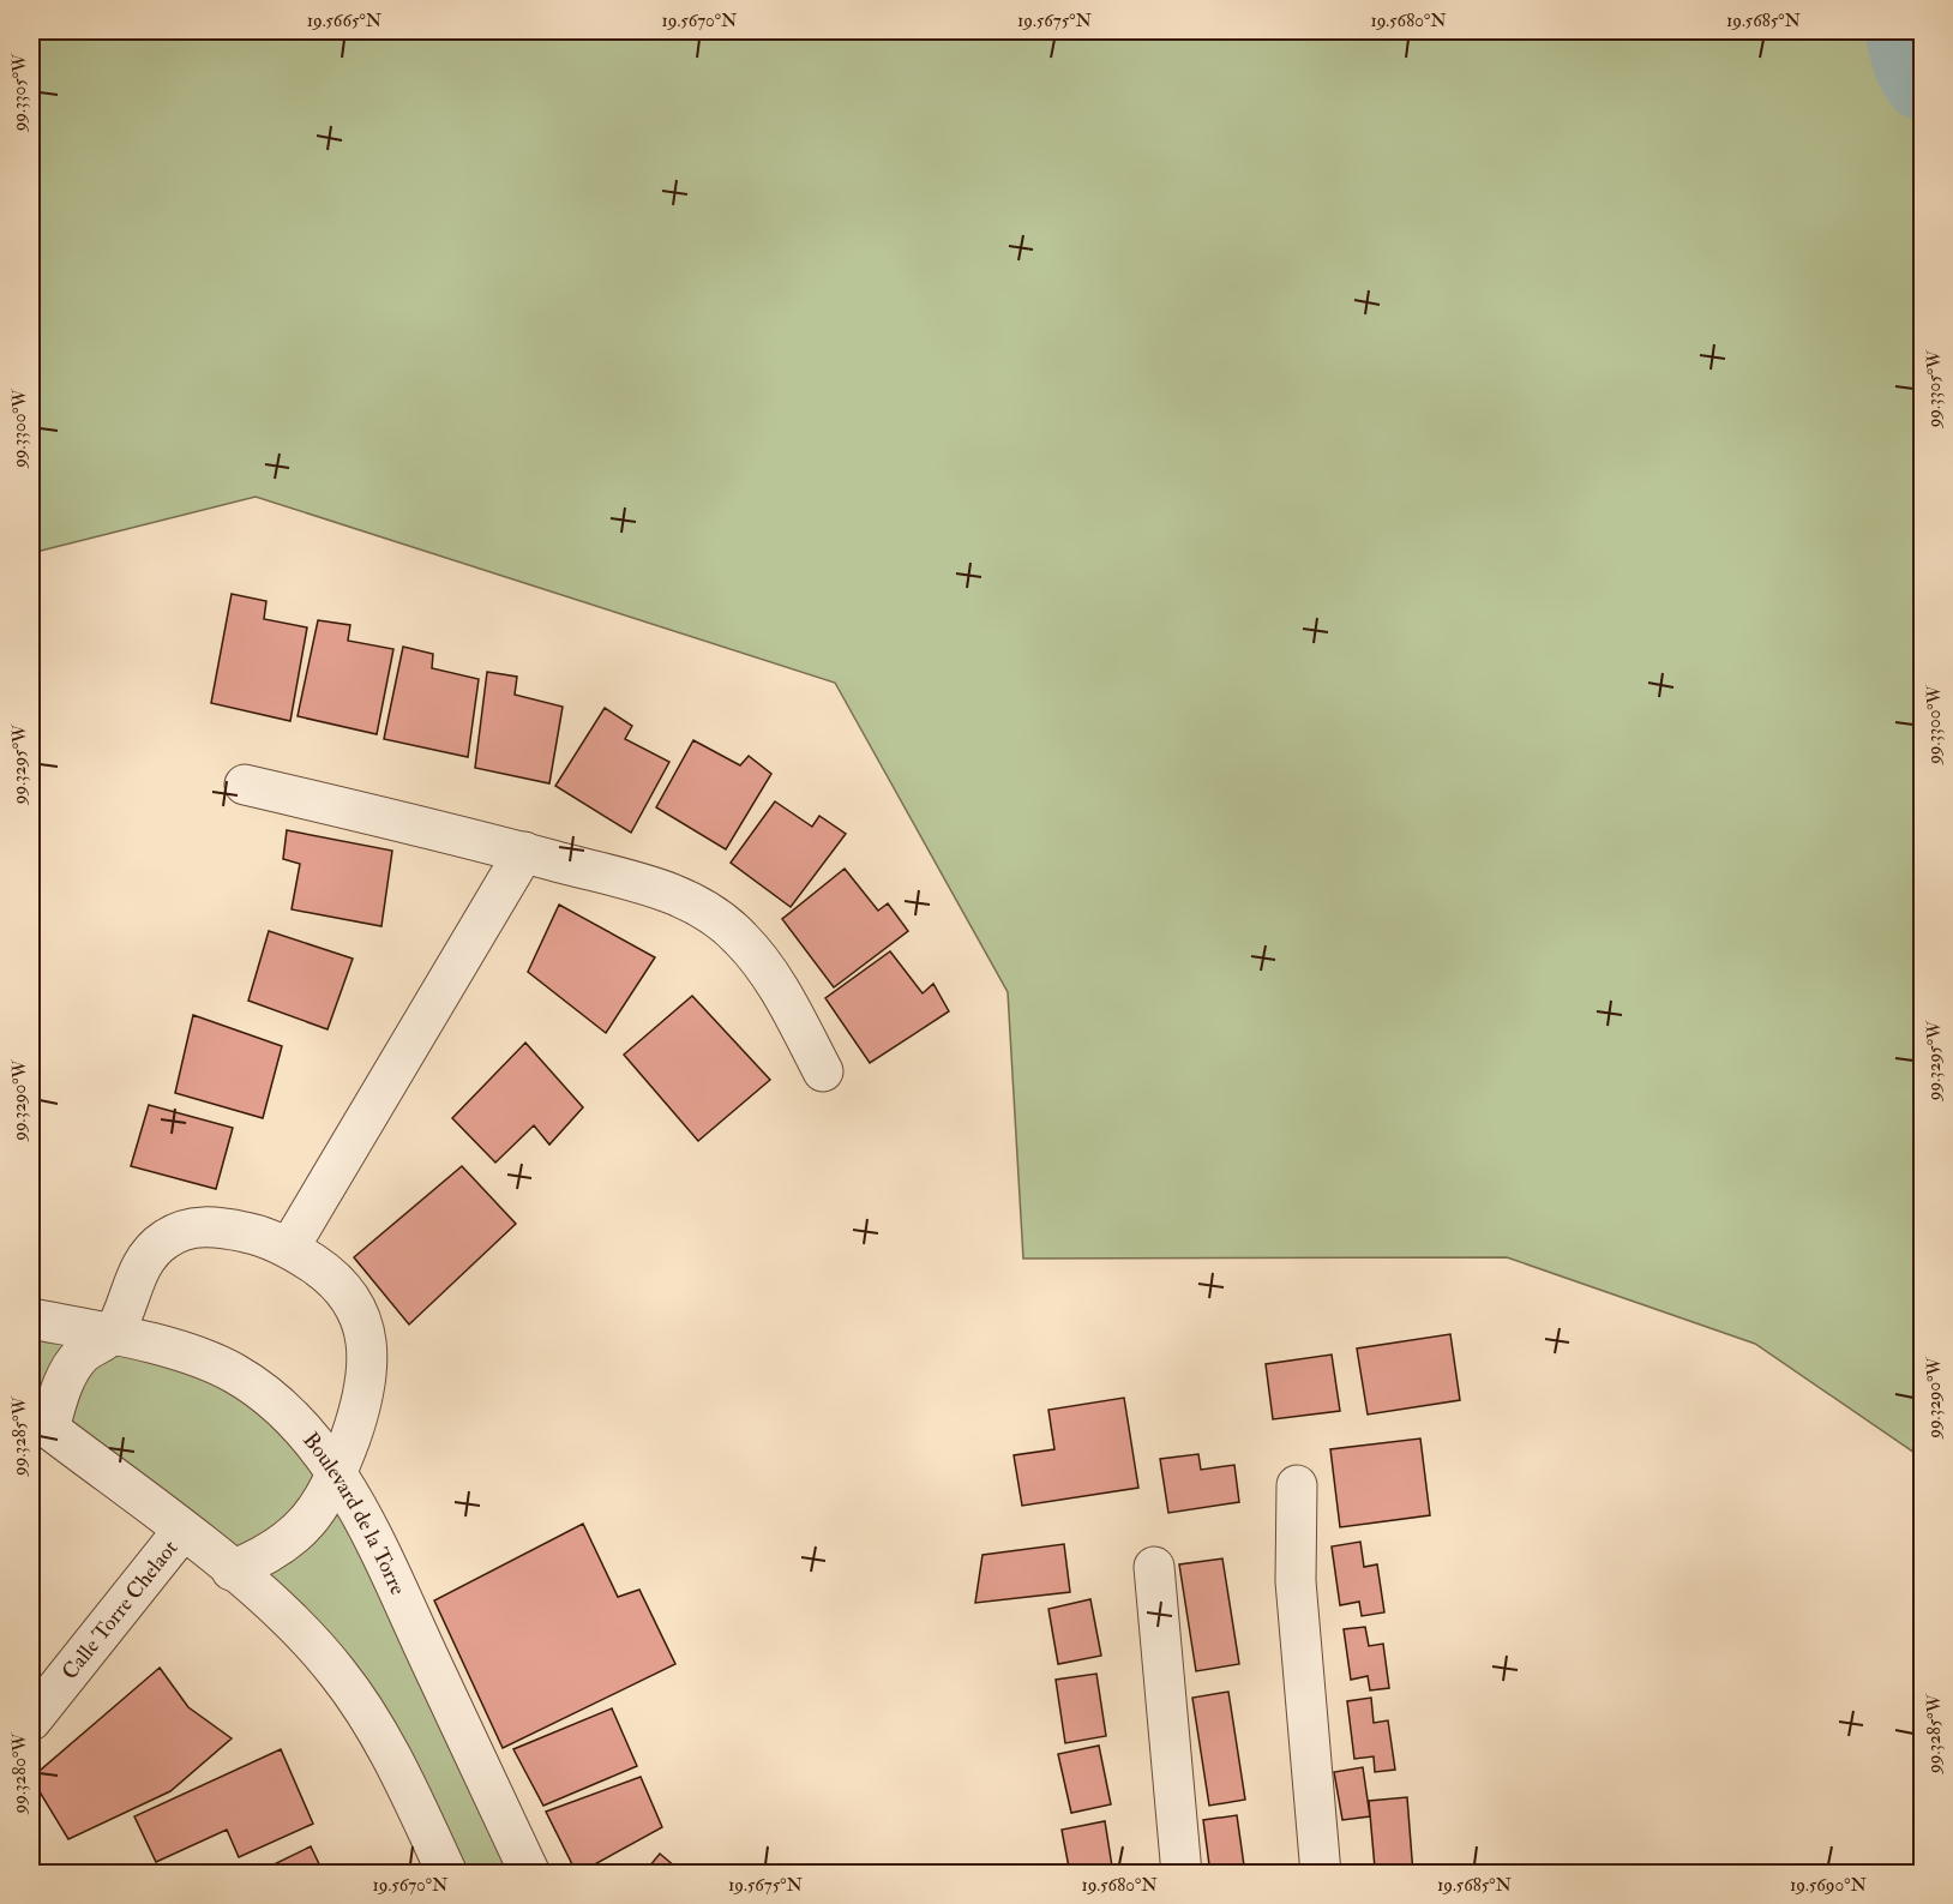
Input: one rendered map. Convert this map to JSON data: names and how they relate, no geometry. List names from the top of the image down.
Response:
{
  "streets": {
    "street": ["Boulevard de la Torre", "Calle Torre Chelaot"]
  },
  "coordinates": [
    "19.5665°N",
    "19.5670°N",
    "19.5675°N",
    "19.5680°N",
    "19.5685°N",
    "99.3305°W",
    "99.3300°W",
    "99.3295°W",
    "99.3290°W",
    "99.3285°W",
    "99.3280°W",
    "19.5690°N"
  ]
}
